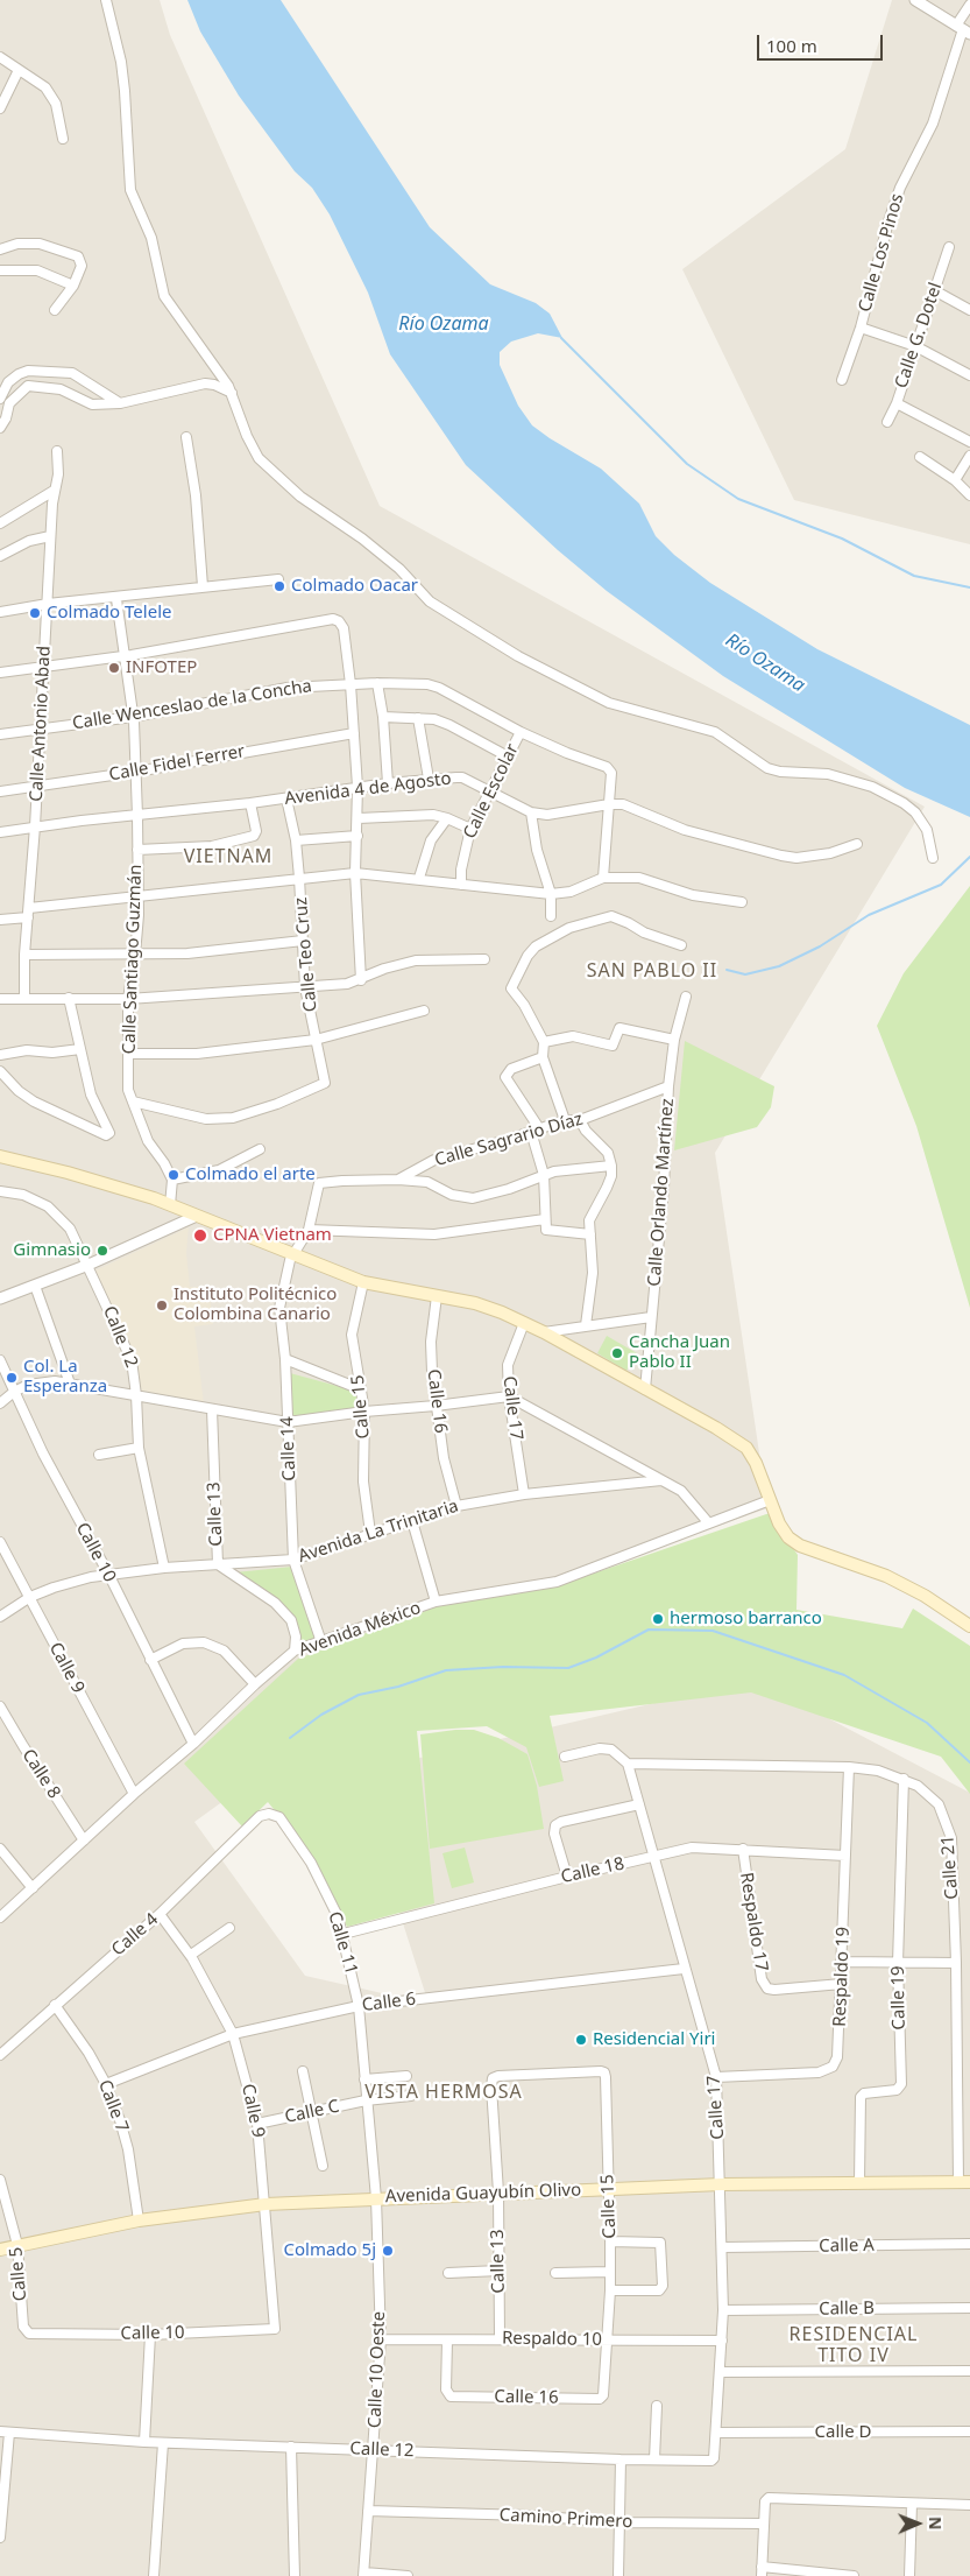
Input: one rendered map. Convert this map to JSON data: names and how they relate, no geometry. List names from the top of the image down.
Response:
{
  "streets": {
    "main road": ["Avenida Guayubín Olivo"],
    "street": [
      "Calle Los Pinos",
      "Calle G. Dotel",
      "Calle Wenceslao de la Concha",
      "Calle Antonio Abad",
      "Calle Fidel Ferrer",
      "Avenida 4 de Agosto",
      "Calle Escolar",
      "Calle Teo Cruz",
      "Calle Santiago Guzmán",
      "Calle Sagrario Díaz",
      "Calle Orlando Martínez",
      "Calle 12",
      "Calle 16",
      "Calle 15",
      "Calle 17",
      "Calle 14",
      "Calle 13",
      "Avenida La Trinitaria",
      "Calle 10",
      "Avenida México",
      "Calle 9",
      "Calle 8",
      "Calle 21",
      "Calle 18",
      "Respaldo 17",
      "Calle 4",
      "Calle 11",
      "Respaldo 19",
      "Calle 19",
      "Calle 6",
      "Calle 7",
      "Calle C",
      "Calle A",
      "Calle 5",
      "Calle B",
      "Respaldo 10",
      "Calle 10 Oeste",
      "Calle D",
      "Camino Primero"
    ]
  },
  "crossings": [
    ["Calle Wenceslao de la Concha", "Calle Antonio Abad"],
    ["Calle Wenceslao de la Concha", "Avenida 4 de Agosto"],
    ["Calle Wenceslao de la Concha", "Calle Escolar"],
    ["Calle Wenceslao de la Concha", "Calle Santiago Guzmán"],
    ["Calle Antonio Abad", "Calle Fidel Ferrer"],
    ["Calle Antonio Abad", "Avenida 4 de Agosto"],
    ["Calle Fidel Ferrer", "Calle Santiago Guzmán"],
    ["Avenida 4 de Agosto", "Calle Escolar"],
    ["Avenida 4 de Agosto", "Calle Teo Cruz"],
    ["Avenida 4 de Agosto", "Calle Santiago Guzmán"],
    ["Calle Teo Cruz", "Calle Santiago Guzmán"],
    ["Calle Sagrario Díaz", "Calle Orlando Martínez"],
    ["Calle Sagrario Díaz", "Calle 14"],
    ["Calle 12", "Calle 17"],
    ["Calle 12", "Avenida La Trinitaria"],
    ["Calle 12", "Calle 10 Oeste"],
    ["Calle 16", "Calle 15"],
    ["Calle 16", "Avenida La Trinitaria"],
    ["Calle 16", "Respaldo 10"],
    ["Calle 15", "Calle 13"],
    ["Calle 15", "Avenida La Trinitaria"],
    ["Calle 15", "Avenida Guayubín Olivo"],
    ["Calle 15", "Respaldo 10"],
    ["Calle 17", "Avenida La Trinitaria"],
    ["Calle 17", "Calle 21"],
    ["Calle 17", "Calle 18"],
    ["Calle 17", "Respaldo 19"],
    ["Calle 17", "Calle 6"],
    ["Calle 17", "Avenida Guayubín Olivo"],
    ["Calle 17", "Calle A"],
    ["Calle 17", "Calle B"],
    ["Calle 17", "Respaldo 10"],
    ["Calle 17", "Calle D"],
    ["Calle 14", "Avenida La Trinitaria"],
    ["Calle 14", "Avenida México"],
    ["Calle 13", "Avenida La Trinitaria"],
    ["Calle 13", "Avenida México"],
    ["Calle 13", "Avenida Guayubín Olivo"],
    ["Calle 13", "Respaldo 10"],
    ["Avenida La Trinitaria", "Calle 10"],
    ["Avenida La Trinitaria", "Calle 9"],
    ["Calle 10", "Avenida México"],
    ["Calle 10", "Calle 9"],
    ["Calle 10", "Calle 5"],
    ["Avenida México", "Calle 9"],
    ["Avenida México", "Calle 8"],
    ["Calle 9", "Calle 4"],
    ["Calle 9", "Calle 6"],
    ["Calle 9", "Calle C"],
    ["Calle 9", "Avenida Guayubín Olivo"],
    ["Calle 21", "Respaldo 19"],
    ["Calle 21", "Calle 19"],
    ["Calle 21", "Avenida Guayubín Olivo"],
    ["Calle 18", "Respaldo 17"],
    ["Calle 18", "Calle 11"],
    ["Calle 18", "Respaldo 19"],
    ["Respaldo 17", "Respaldo 19"],
    ["Calle 4", "Calle 11"],
    ["Calle 4", "Calle 7"],
    ["Calle 11", "Calle 6"],
    ["Calle 11", "Calle C"],
    ["Calle 11", "Avenida Guayubín Olivo"],
    ["Calle 11", "Calle 10 Oeste"],
    ["Calle 19", "Avenida Guayubín Olivo"],
    ["Calle 6", "Calle 7"],
    ["Calle 7", "Avenida Guayubín Olivo"],
    ["Avenida Guayubín Olivo", "Calle 5"],
    ["Avenida Guayubín Olivo", "Calle 10 Oeste"],
    ["Respaldo 10", "Calle 10 Oeste"],
    ["Calle 10 Oeste", "Camino Primero"]
  ],
  "districts": [
    "VIETNAM",
    "SAN PABLO II",
    "VISTA HERMOSA",
    "RESIDENCIAL TITO IV"
  ],
  "water": ["Río Ozama"],
  "places": [
    "Colmado Oacar",
    "Colmado Telele",
    "INFOTEP",
    "Colmado el arte",
    "CPNA Vietnam",
    "Gimnasio",
    "Instituto Politécnico Colombina Canario",
    "Cancha Juan Pablo II",
    "Col. La Esperanza",
    "hermoso barranco",
    "Residencial Yiri",
    "Colmado 5j"
  ],
  "scale_bar": "100 m",
  "north": "right"
}
